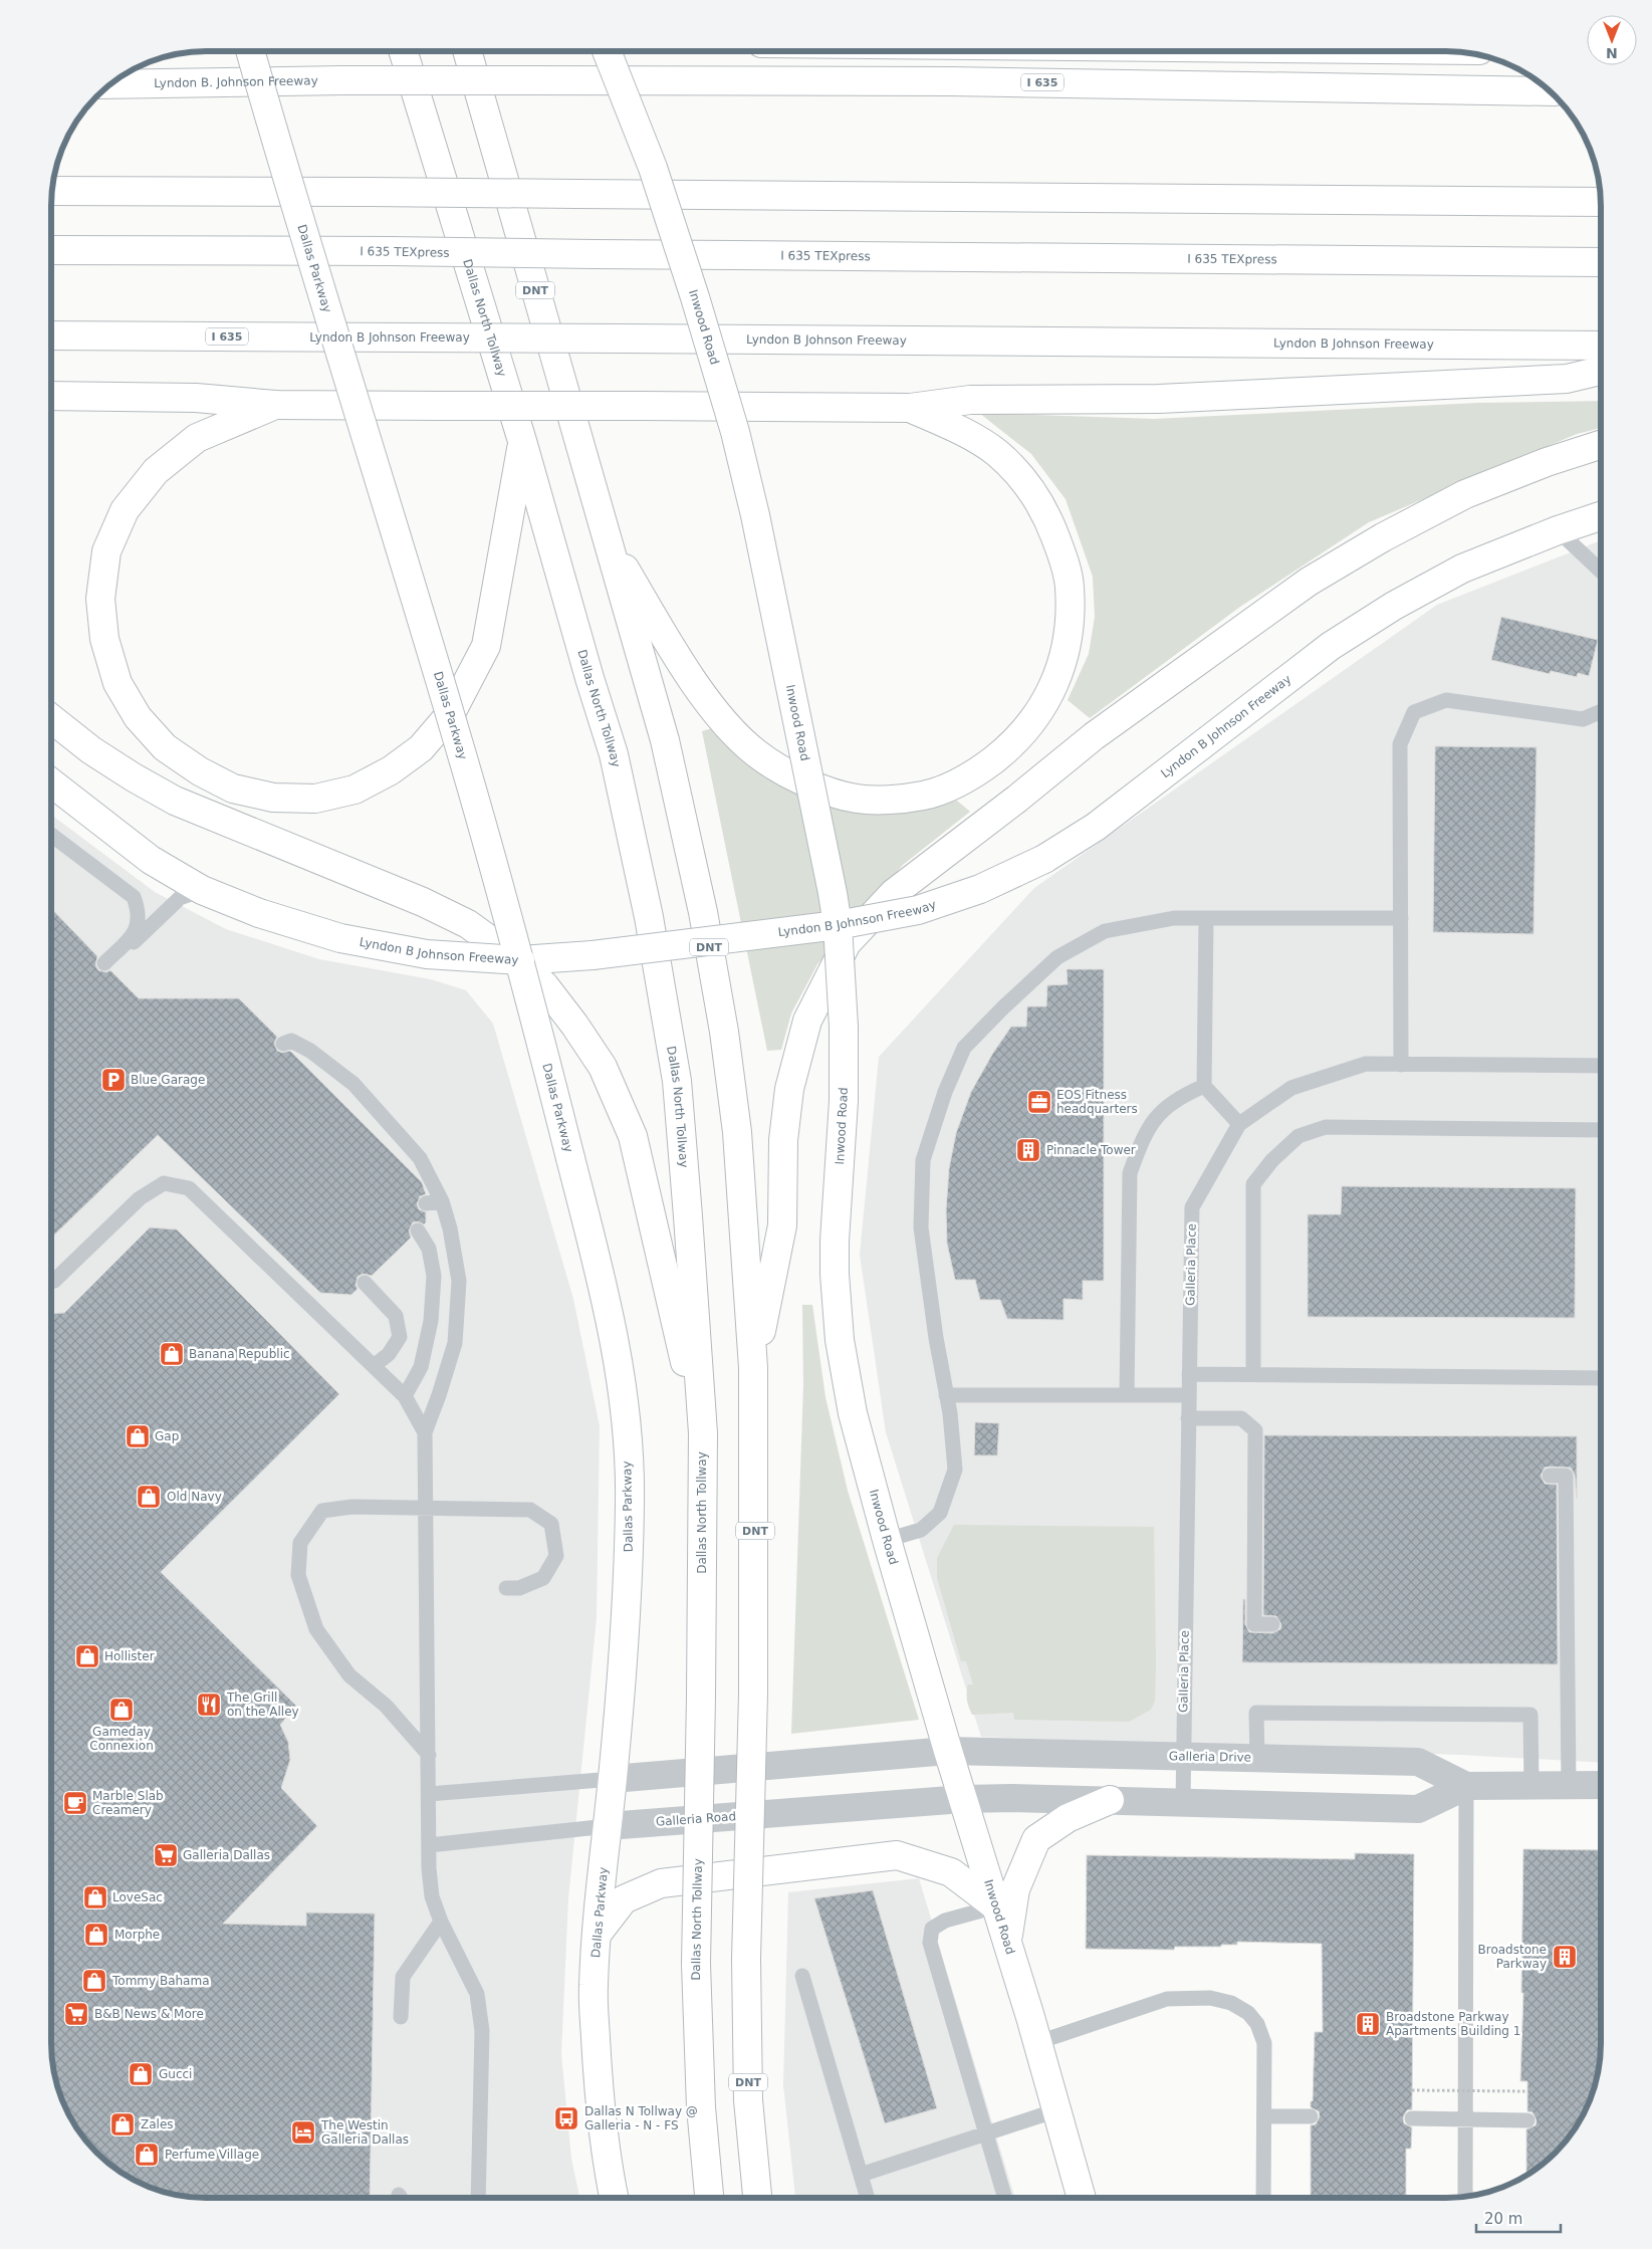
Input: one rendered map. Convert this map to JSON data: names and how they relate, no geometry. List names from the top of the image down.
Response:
{
  "streets": {
    "main road": [
      "Lyndon B. Johnson Freeway",
      "I 635",
      "I 635 TEXpress",
      "Dallas Parkway",
      "DNT",
      "Dallas North Tollway",
      "Inwood Road",
      "Lyndon B Johnson Freeway"
    ],
    "street": ["Galleria Drive", "Galleria Road"],
    "lane": ["Galleria Place"]
  },
  "crossings": [
    ["Dallas Parkway", "Lyndon B Johnson Freeway"],
    ["Dallas Parkway", "Galleria Road"],
    ["Inwood Road", "Lyndon B Johnson Freeway"],
    ["Inwood Road", "Galleria Drive"],
    ["Inwood Road", "Galleria Road"],
    ["Galleria Place", "Galleria Drive"],
    ["Galleria Drive", "Galleria Road"]
  ],
  "places": {
    "parking": ["Blue Garage"],
    "office": ["EOS Fitness headquarters"],
    "building": ["Pinnacle Tower", "Broadstone Parkway", "Broadstone Parkway Apartments Building 1"],
    "shop": [
      "Banana Republic",
      "Gap",
      "Old Navy",
      "Hollister",
      "Gameday Connexion",
      "LoveSac",
      "Morphe",
      "Tommy Bahama",
      "Gucci",
      "Zales",
      "Perfume Village"
    ],
    "restaurant": ["The Grill on the Alley"],
    "cafe": ["Marble Slab Creamery"],
    "supermarket": ["Galleria Dallas", "B&B News & More"],
    "bus stop": ["Dallas N Tollway @ Galleria - N - FS"],
    "hotel": ["The Westin Galleria Dallas"]
  },
  "scale_bar": "20 m",
  "north": "bottom"
}
